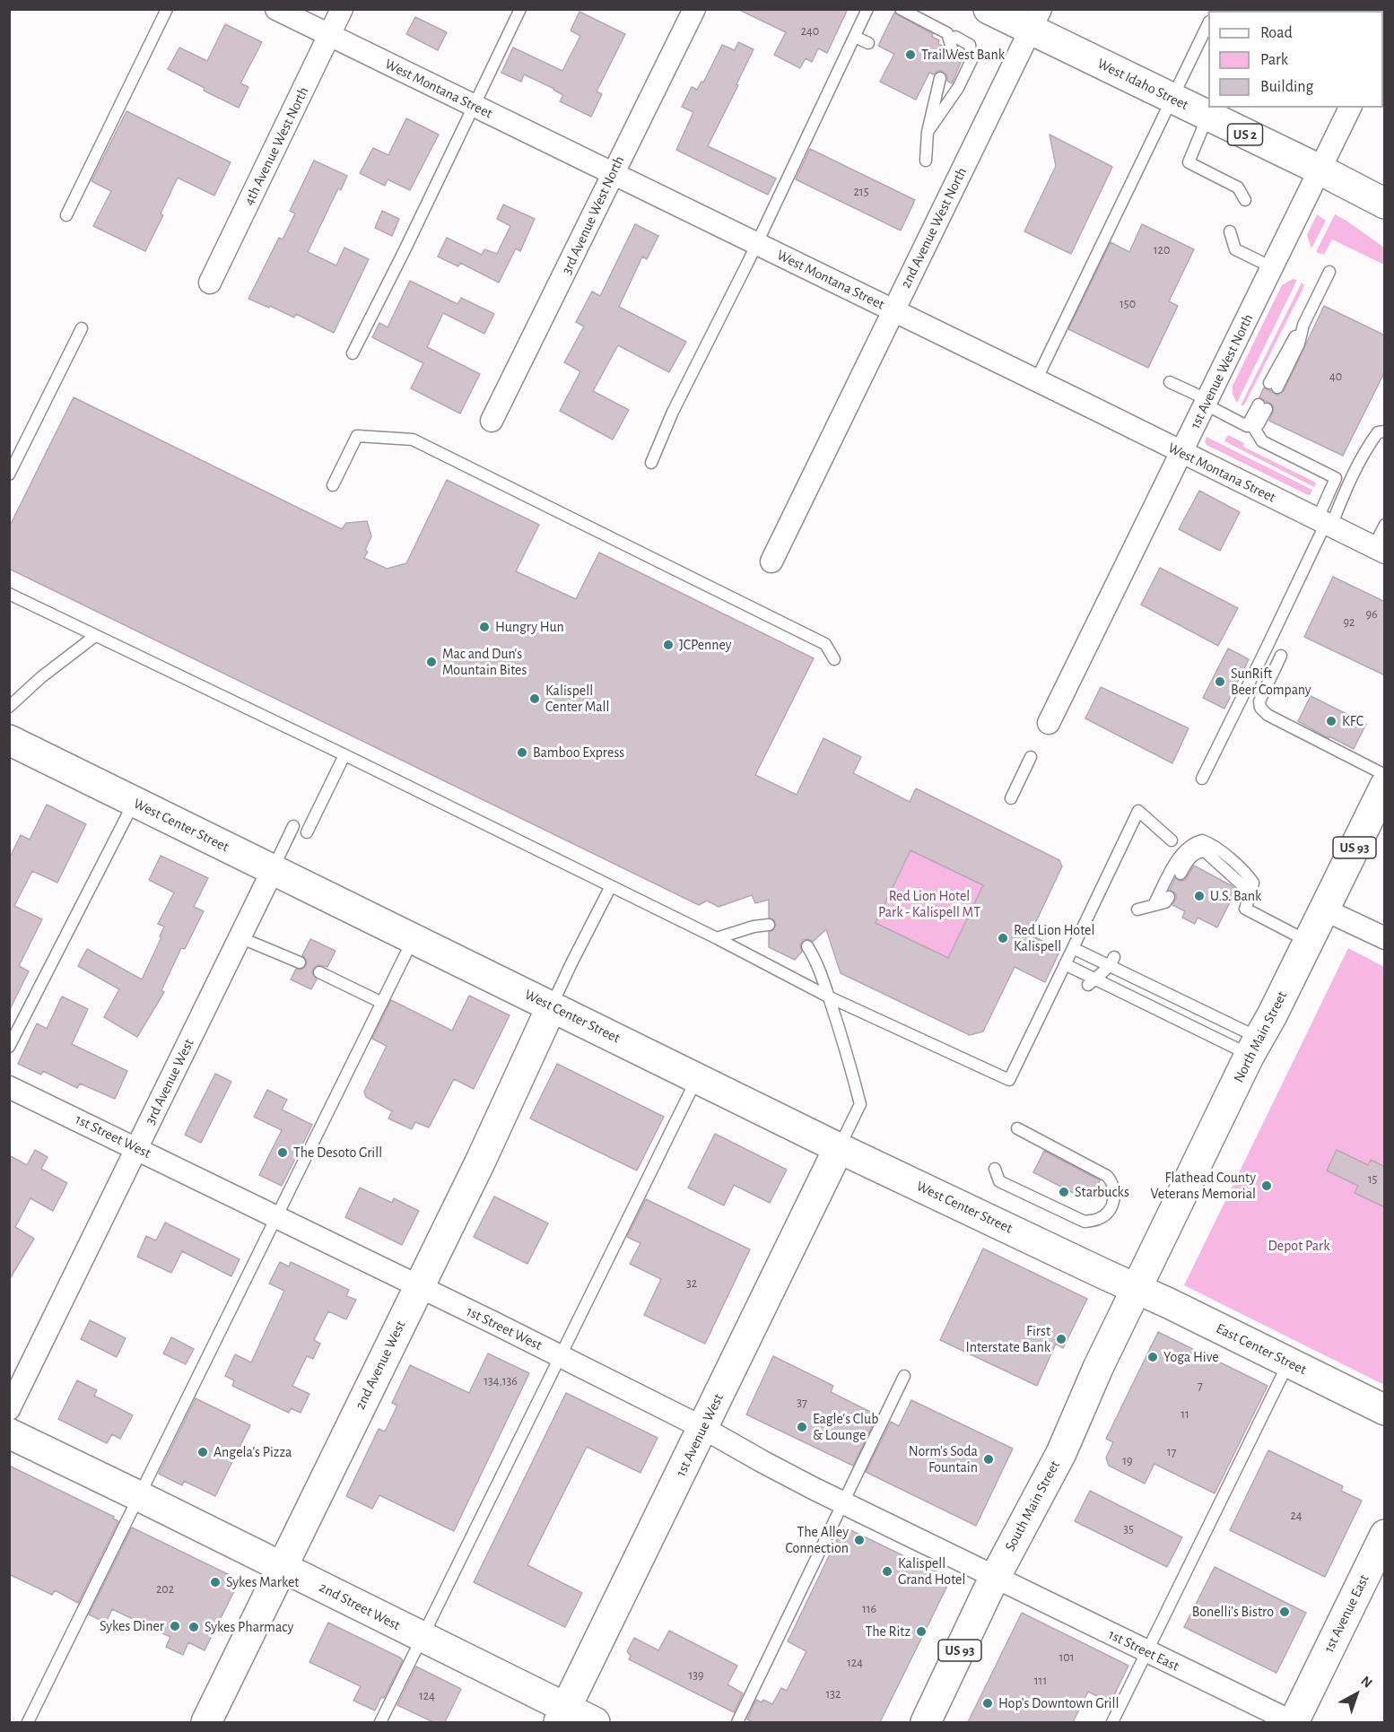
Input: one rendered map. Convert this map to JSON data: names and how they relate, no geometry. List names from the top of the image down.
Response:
{
  "streets": {
    "main road": [
      "West Idaho Street",
      "US 2",
      "West Center Street",
      "US 93",
      "North Main Street",
      "East Center Street",
      "2nd Avenue West",
      "1st Avenue West",
      "South Main Street",
      "2nd Street West",
      "1st Avenue East"
    ],
    "street": [
      "West Montana Street",
      "4th Avenue West North",
      "3rd Avenue West North",
      "2nd Avenue West North",
      "1st Avenue West North",
      "3rd Avenue West",
      "1st Street West",
      "1st Street East"
    ]
  },
  "crossings": [
    ["West Idaho Street", "2nd Avenue West North"],
    ["West Idaho Street", "1st Avenue West North"],
    ["West Montana Street", "4th Avenue West North"],
    ["West Montana Street", "3rd Avenue West North"],
    ["West Montana Street", "2nd Avenue West North"],
    ["West Montana Street", "1st Avenue West North"],
    ["West Center Street", "North Main Street"],
    ["West Center Street", "3rd Avenue West"],
    ["West Center Street", "East Center Street"],
    ["West Center Street", "2nd Avenue West"],
    ["West Center Street", "1st Avenue West"],
    ["West Center Street", "South Main Street"],
    ["North Main Street", "East Center Street"],
    ["North Main Street", "South Main Street"],
    ["3rd Avenue West", "1st Street West"],
    ["1st Street West", "2nd Avenue West"],
    ["1st Street West", "1st Avenue West"],
    ["1st Street West", "South Main Street"],
    ["1st Street West", "1st Street East"],
    ["East Center Street", "South Main Street"],
    ["2nd Avenue West", "2nd Street West"],
    ["1st Avenue West", "2nd Street West"],
    ["South Main Street", "1st Street East"],
    ["1st Avenue East", "1st Street East"]
  ],
  "parks": ["Red Lion Hotel Park - Kalispell MT", "Depot Park"],
  "places": [
    "TrailWest Bank",
    "Hungry Hun",
    "JCPenney",
    "Mac and Dun's Mountain Bites",
    "SunRift Beer Company",
    "Kalispell Center Mall",
    "KFC",
    "Bamboo Express",
    "U.S. Bank",
    "Red Lion Hotel Kalispell",
    "The Desoto Grill",
    "Flathead County Veterans Memorial",
    "Starbucks",
    "First Interstate Bank",
    "Yoga Hive",
    "Eagle's Club & Lounge",
    "Angela's Pizza",
    "Norm's Soda Fountain",
    "The Alley Connection",
    "Kalispell Grand Hotel",
    "Sykes Market",
    "Bonelli's Bistro",
    "Sykes Diner",
    "Sykes Pharmacy",
    "The Ritz",
    "Hop's Downtown Grill"
  ],
  "house_numbers": [
    "240",
    "215",
    "120",
    "150",
    "40",
    "96",
    "92",
    "15",
    "32",
    "134,136",
    "7",
    "37",
    "11",
    "17",
    "19",
    "24",
    "35",
    "202",
    "116",
    "101",
    "124",
    "139",
    "111",
    "132",
    "124"
  ],
  "legend": ["Road", "Park", "Building"],
  "north": "top right"
}
